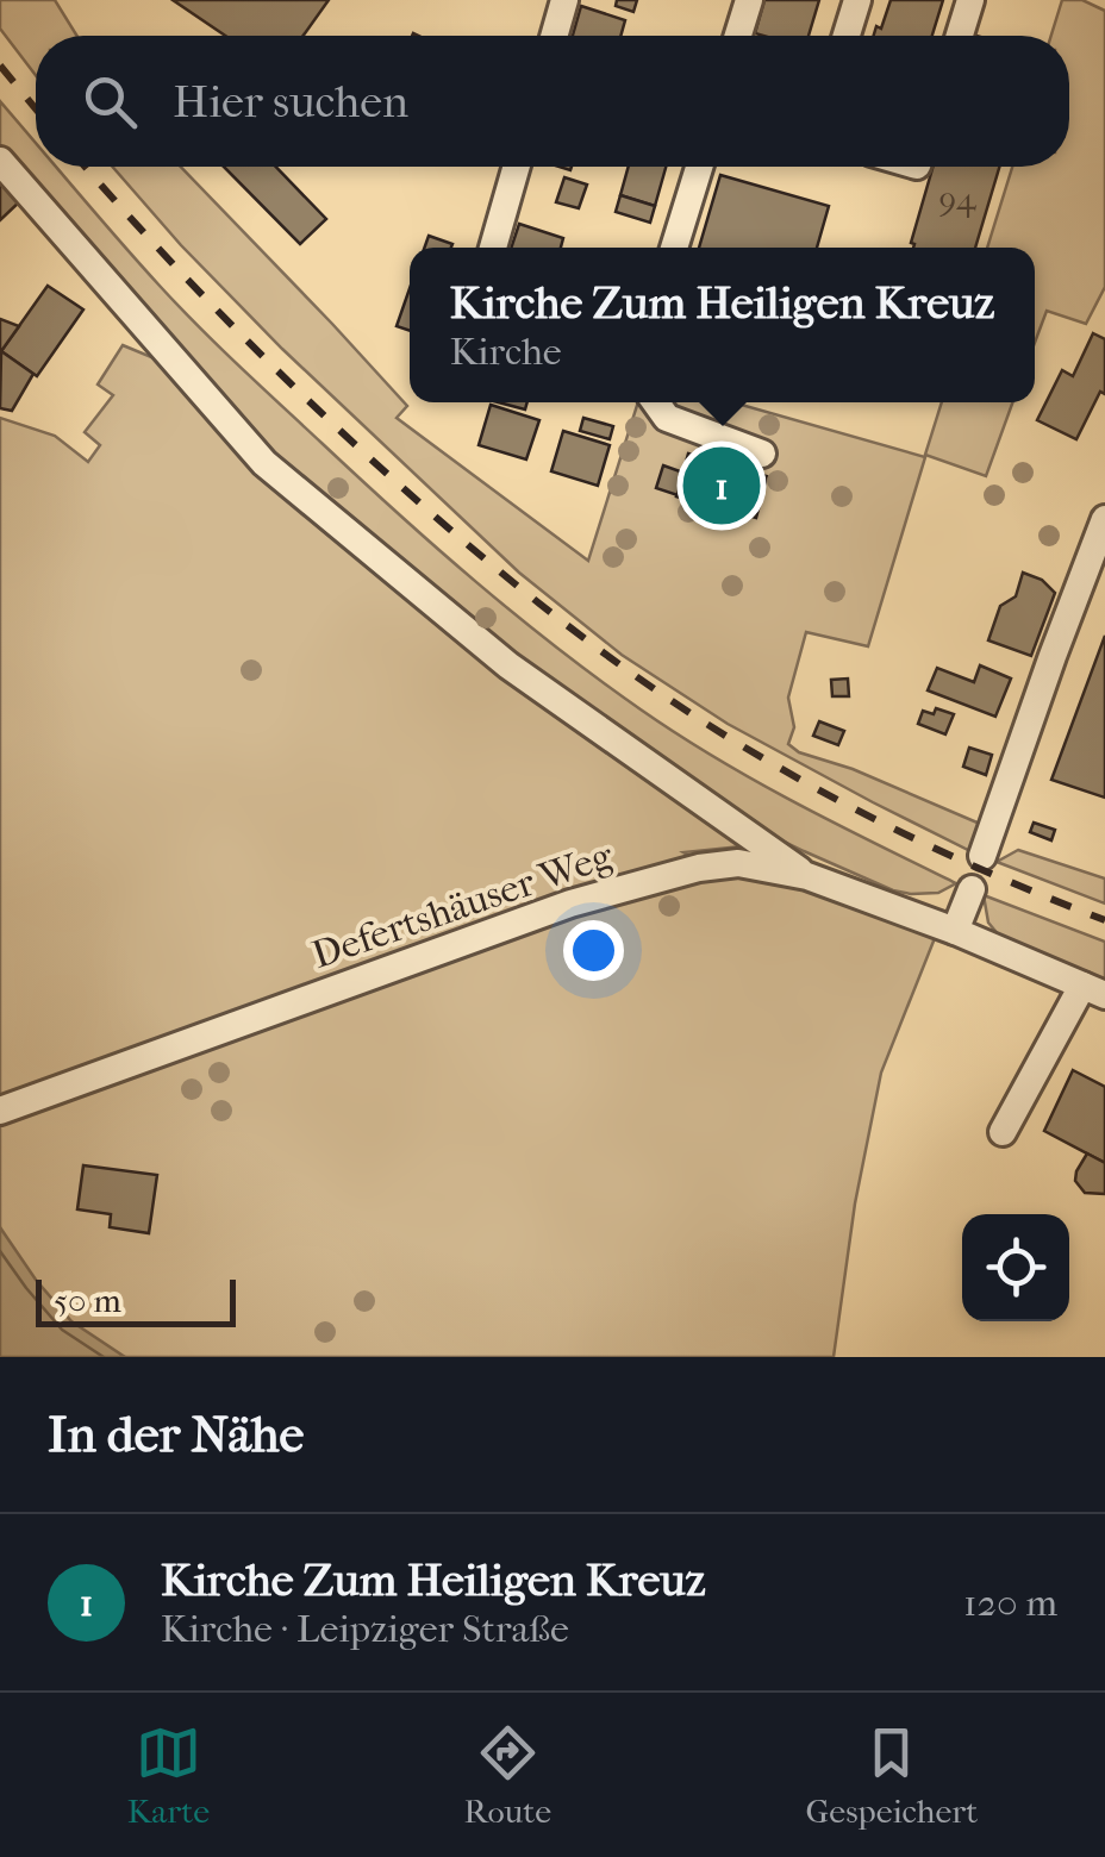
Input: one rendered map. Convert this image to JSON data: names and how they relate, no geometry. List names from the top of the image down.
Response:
{
  "streets": {
    "street": ["Defertshäuser Weg"]
  },
  "house_numbers": ["94"],
  "scale_bar": "50 m",
  "page": {
    "search": "Hier suchen",
    "popup": ["Kirche Zum Heiligen Kreuz", "Kirche"],
    "pins": "1",
    "scale": "50 m",
    "heading": "In der Nähe",
    "list": [
      {
        "mark": "1",
        "name": "Kirche Zum Heiligen Kreuz",
        "note": "Kirche · Leipziger Straße",
        "value": "120 m"
      }
    ],
    "nav": ["Karte", "Route", "Gespeichert"]
  }
}
